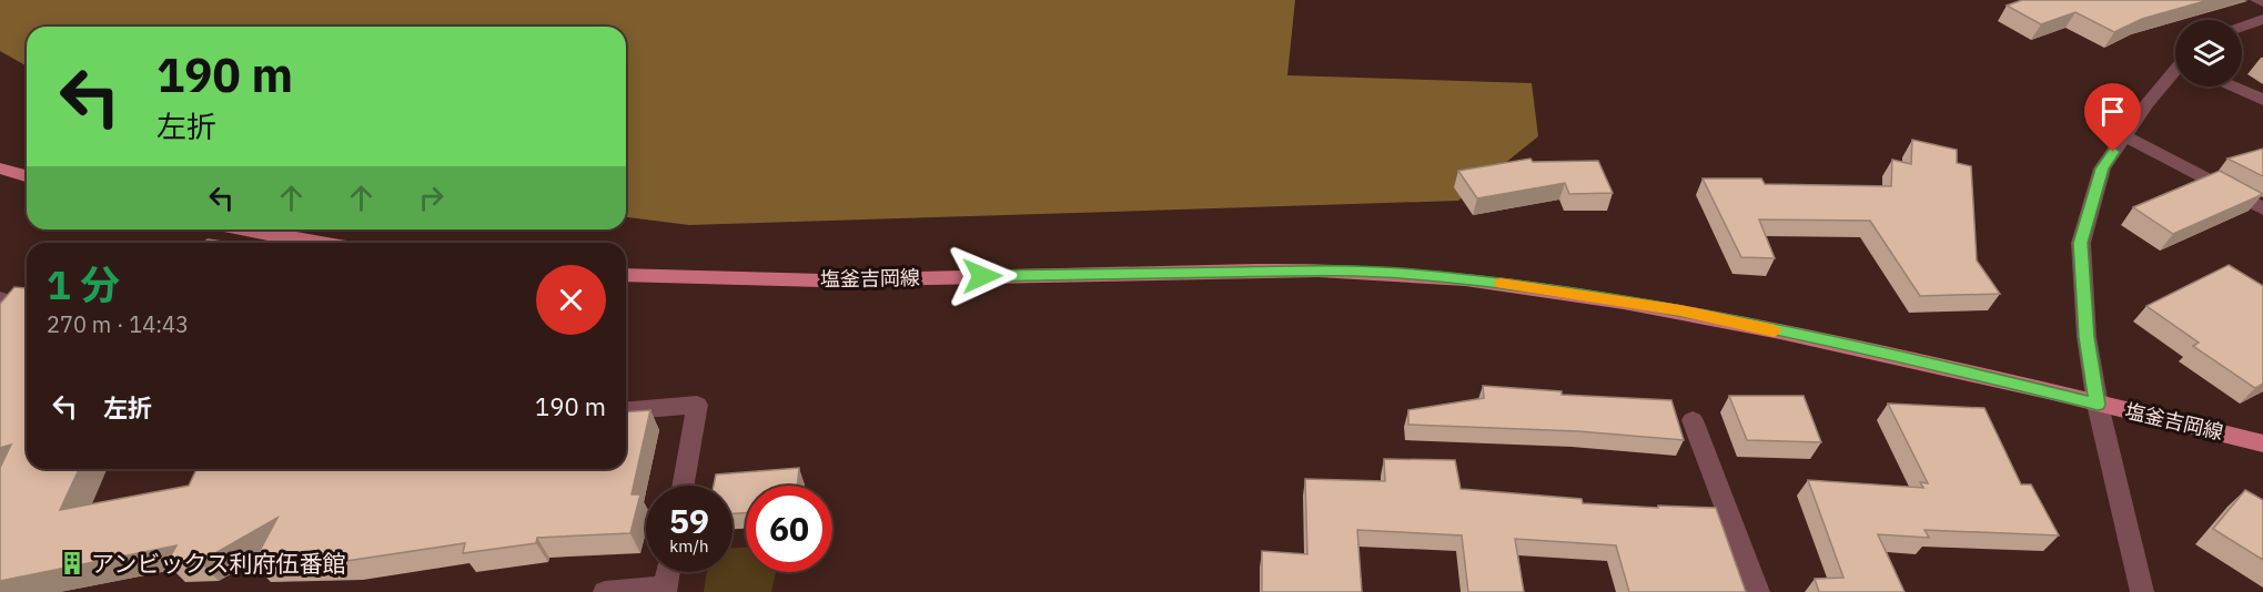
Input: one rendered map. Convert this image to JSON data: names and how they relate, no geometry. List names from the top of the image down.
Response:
{
  "streets": {
    "main road": ["塩釜吉岡線"]
  },
  "places": {
    "building": ["アンビックス利府伍番館"]
  },
  "page": {
    "turn": ["190 m", "左折"],
    "heading": ["1 分", "270 m · 14:43"],
    "list": [
      {
        "name": "左折",
        "value": "190 m"
      }
    ],
    "speed": "59 km/h",
    "limit": "60"
  }
}
